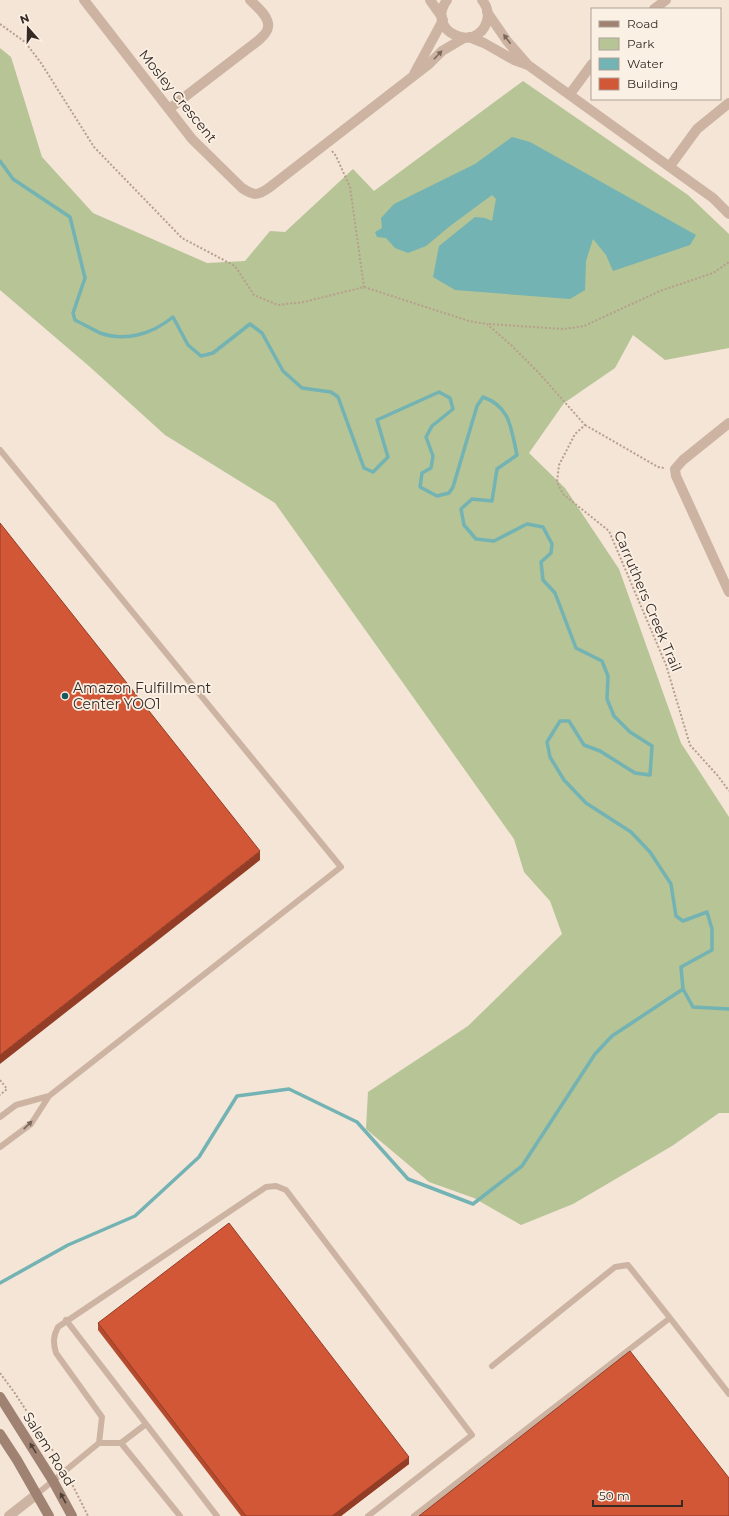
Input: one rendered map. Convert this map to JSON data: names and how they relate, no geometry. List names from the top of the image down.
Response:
{
  "streets": {
    "main road": ["Salem Road"],
    "street": ["Mosley Crescent"],
    "path": ["Carruthers Creek Trail"]
  },
  "places": ["Amazon Fulfillment Center YOO1"],
  "legend": [
    "Road",
    "Park",
    "Water",
    "Building"
  ],
  "scale_bar": "50 m",
  "north": "top"
}
